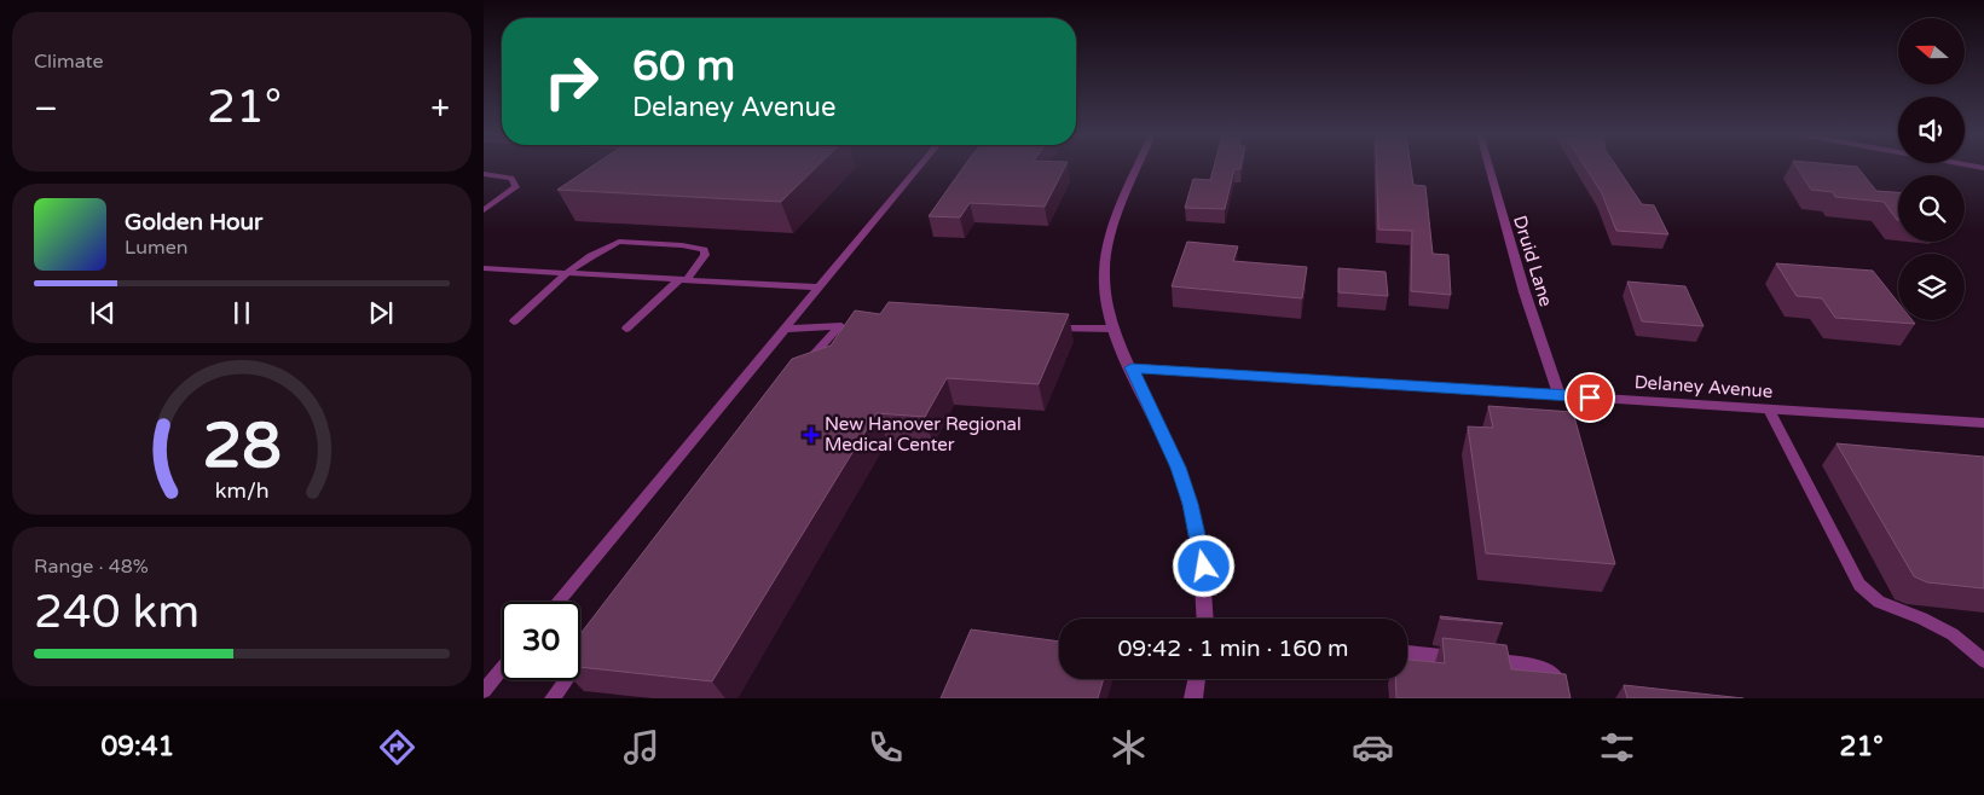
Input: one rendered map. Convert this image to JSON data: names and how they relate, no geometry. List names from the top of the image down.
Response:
{
  "streets": {
    "street": ["Druid Lane", "Delaney Avenue"]
  },
  "crossings": [
    ["Druid Lane", "Delaney Avenue"]
  ],
  "places": {
    "health": ["New Hanover Regional Medical Center"]
  },
  "north": "left",
  "page": {
    "tile": [
      "Climate",
      ["Range · 48%", "240 km"]
    ],
    "turn": ["60 m", "Delaney Avenue"],
    "heat": ["−", "21°", "+"],
    "song": ["Golden Hour", "Lumen"],
    "limit": "30",
    "trip": "09:42 · 1 min · 160 m",
    "tabs": ["09:41", "21°"],
    "gauge": ["28", "km/h"]
  }
}
